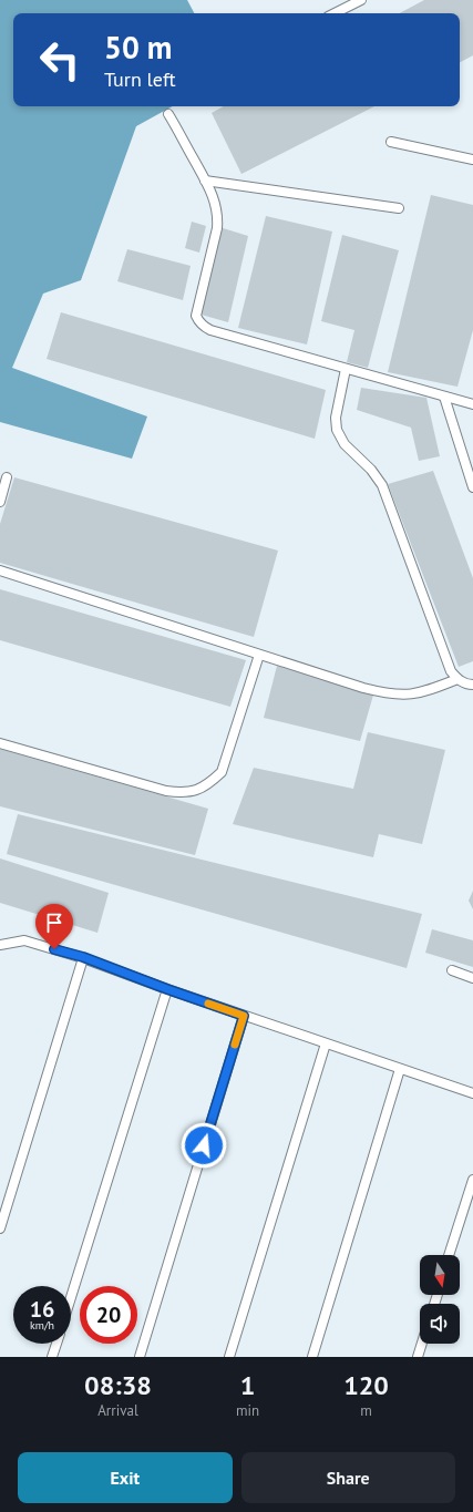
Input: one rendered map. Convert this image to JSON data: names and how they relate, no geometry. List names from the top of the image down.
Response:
{
  "north": "bottom",
  "page": {
    "turn": ["50 m", "Turn left"],
    "speed": "16 km/h",
    "limit": "20",
    "eta": [
      "08:38",
      "Arrival",
      "1",
      "min",
      "120",
      "m"
    ],
    "buttons": ["Exit", "Share"]
  }
}
